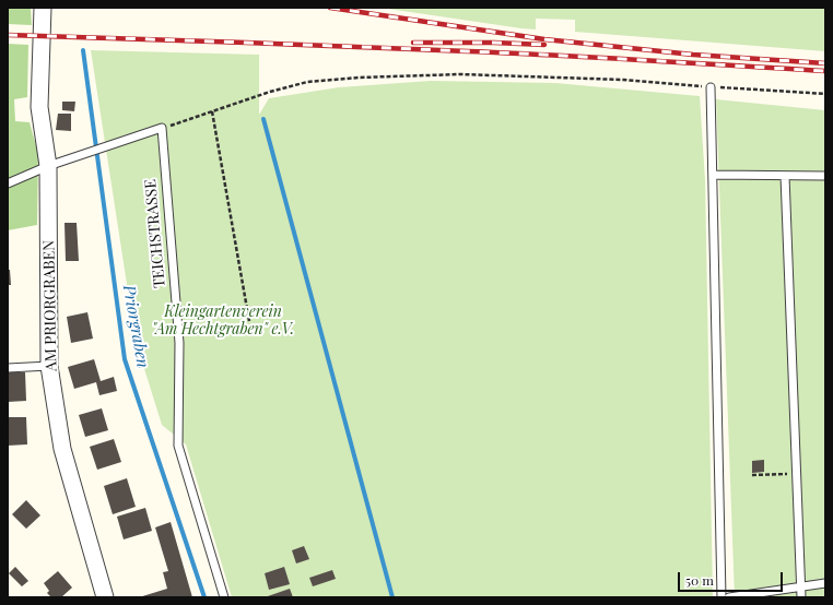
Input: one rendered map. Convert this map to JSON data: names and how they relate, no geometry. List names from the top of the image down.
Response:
{
  "streets": {
    "street": ["AM PRIORGRABEN"],
    "lane": ["TEICHSTRASSE"]
  },
  "water": ["Priorgraben"],
  "parks": ["Kleingartenverein \"Am Hechtgraben\" e.V."],
  "scale_bar": "50 m"
}
